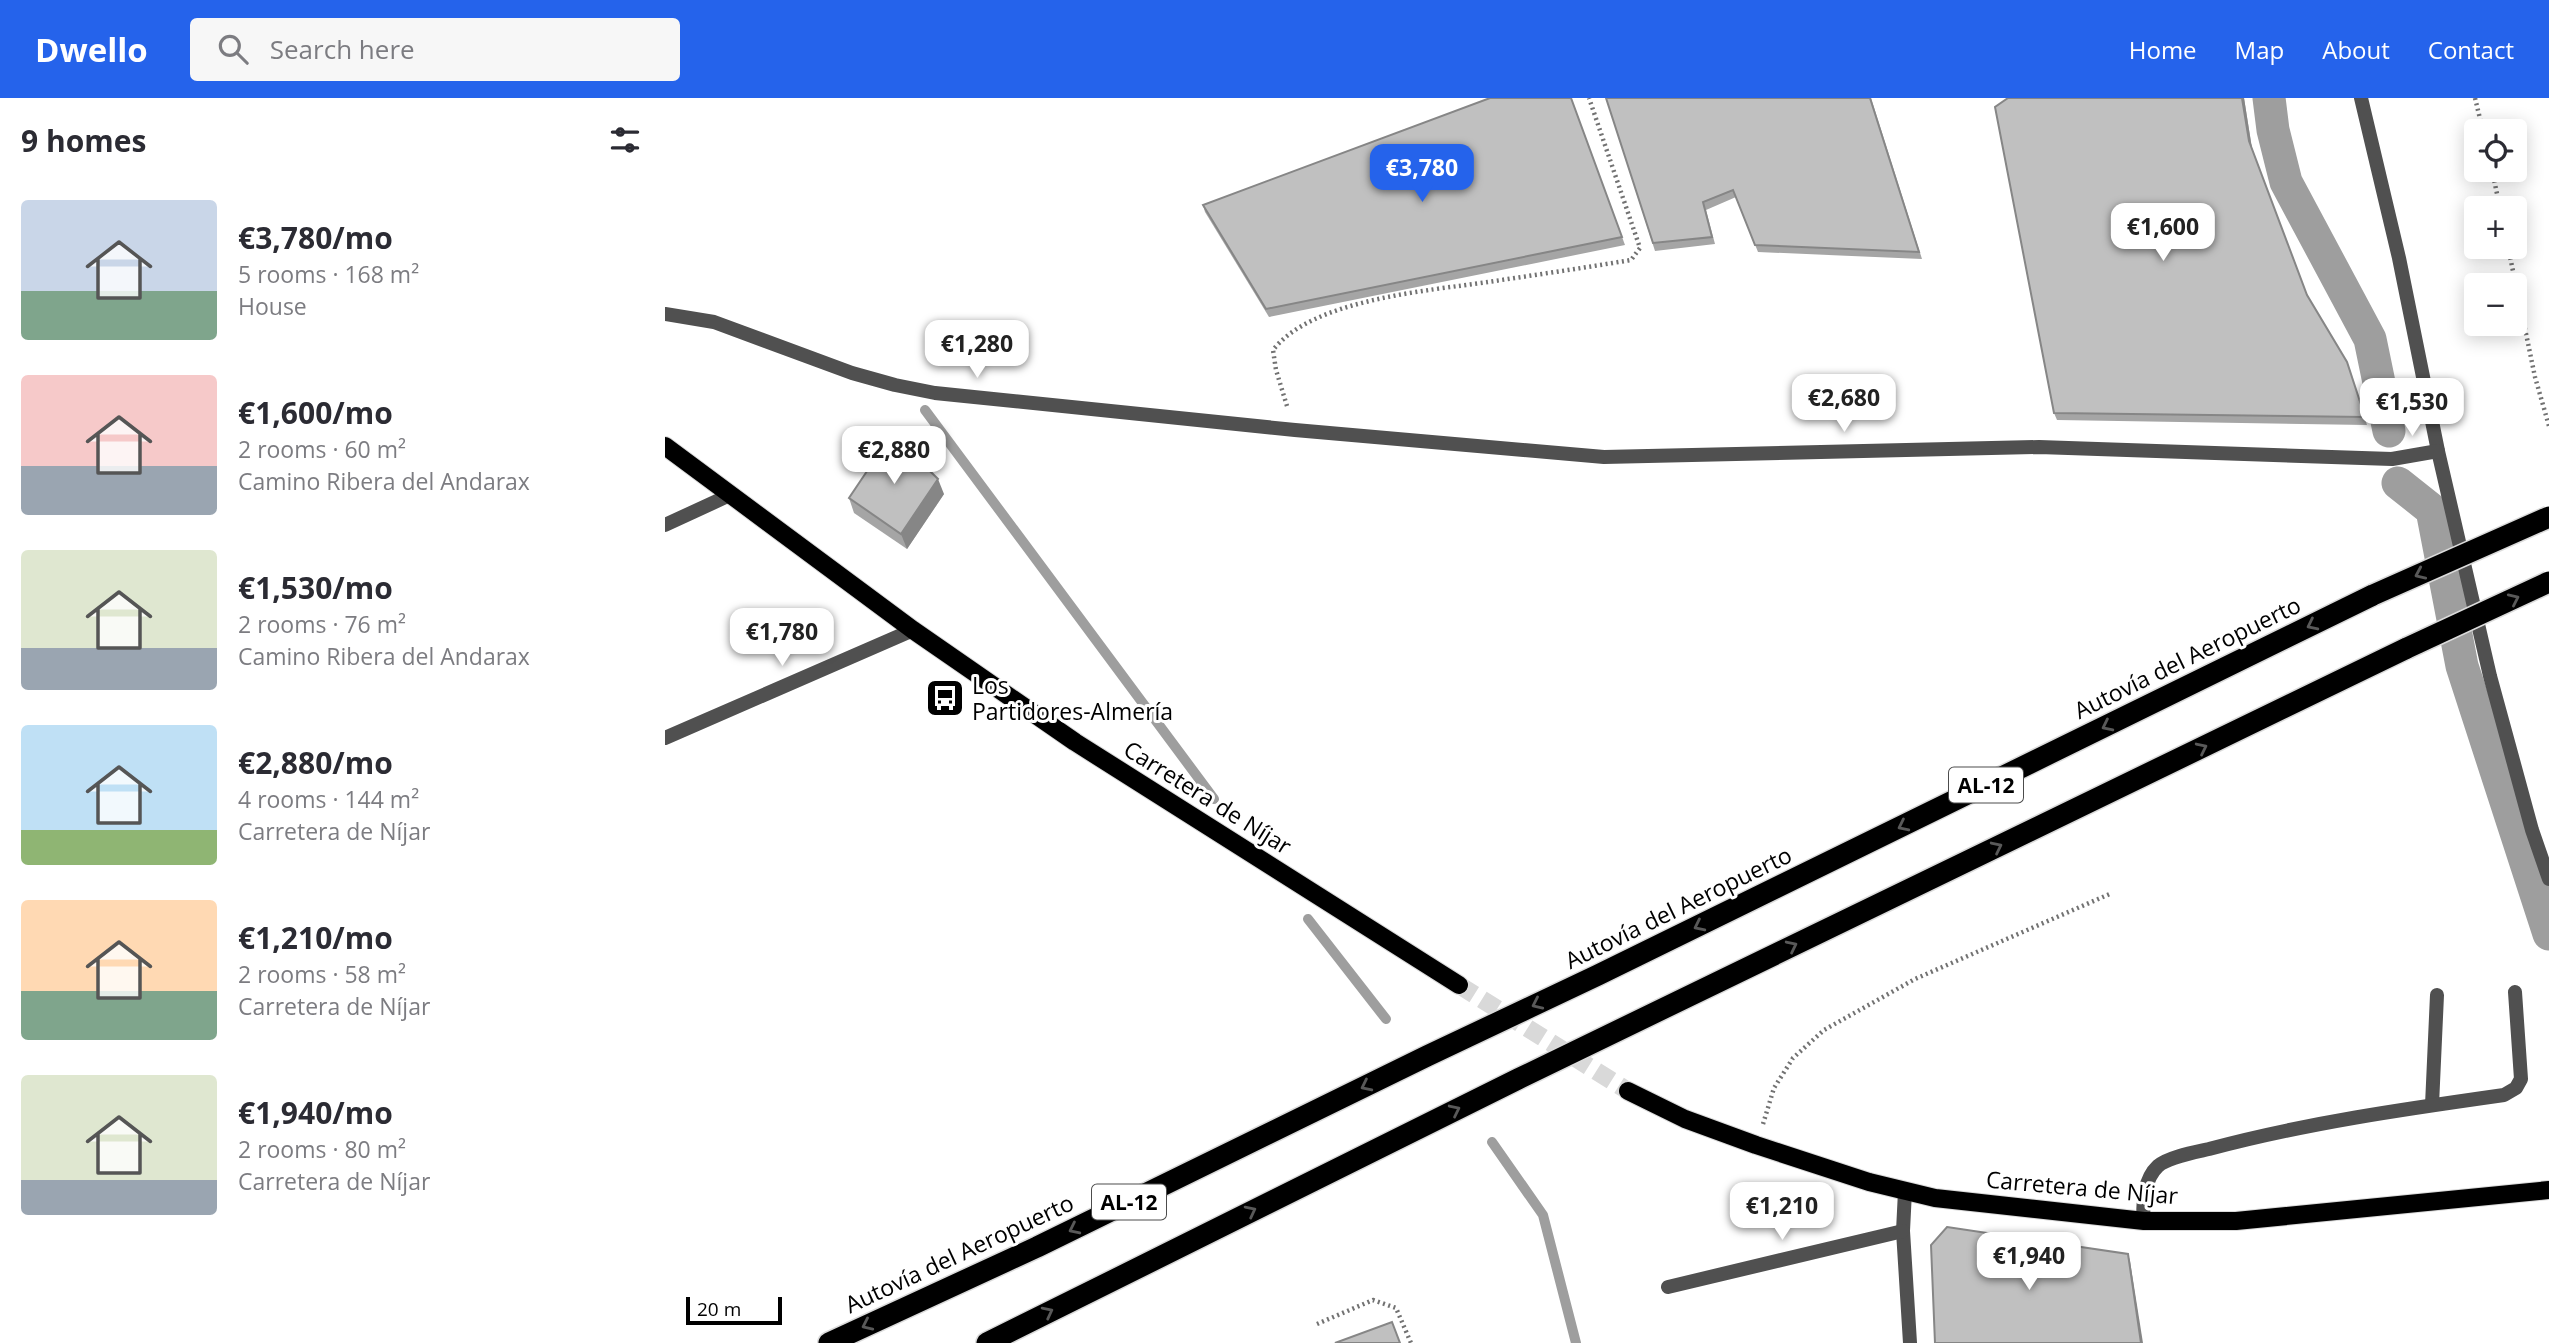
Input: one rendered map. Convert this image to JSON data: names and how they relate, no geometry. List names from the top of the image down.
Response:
{
  "streets": {
    "highway": ["Autovía del Aeropuerto", "AL-12"],
    "main road": ["Carretera de Níjar"]
  },
  "places": {
    "bus stop": ["Los Partidores-Almería"]
  },
  "scale_bar": "20 m",
  "page": {
    "header": "Dwello",
    "search": "Search here",
    "nav": [
      "Home",
      "Map",
      "About",
      "Contact"
    ],
    "heading": "9 homes",
    "map_buttons": ["+", "−"],
    "price": [
      "€3,780",
      "€1,600",
      "€1,280",
      "€2,680",
      "€1,530",
      "€2,880",
      "€1,780",
      "€1,210",
      "€1,940"
    ],
    "list": [
      {
        "name": "€3,780/mo",
        "note": "5 rooms · 168 m² · House"
      },
      {
        "name": "€1,600/mo",
        "note": "2 rooms · 60 m² · Camino Ribera del Andarax"
      },
      {
        "name": "€1,530/mo",
        "note": "2 rooms · 76 m² · Camino Ribera del Andarax"
      },
      {
        "name": "€2,880/mo",
        "note": "4 rooms · 144 m² · Carretera de Níjar"
      },
      {
        "name": "€1,210/mo",
        "note": "2 rooms · 58 m² · Carretera de Níjar"
      },
      {
        "name": "€1,940/mo",
        "note": "2 rooms · 80 m² · Carretera de Níjar"
      }
    ],
    "scale": "20 m"
  }
}
